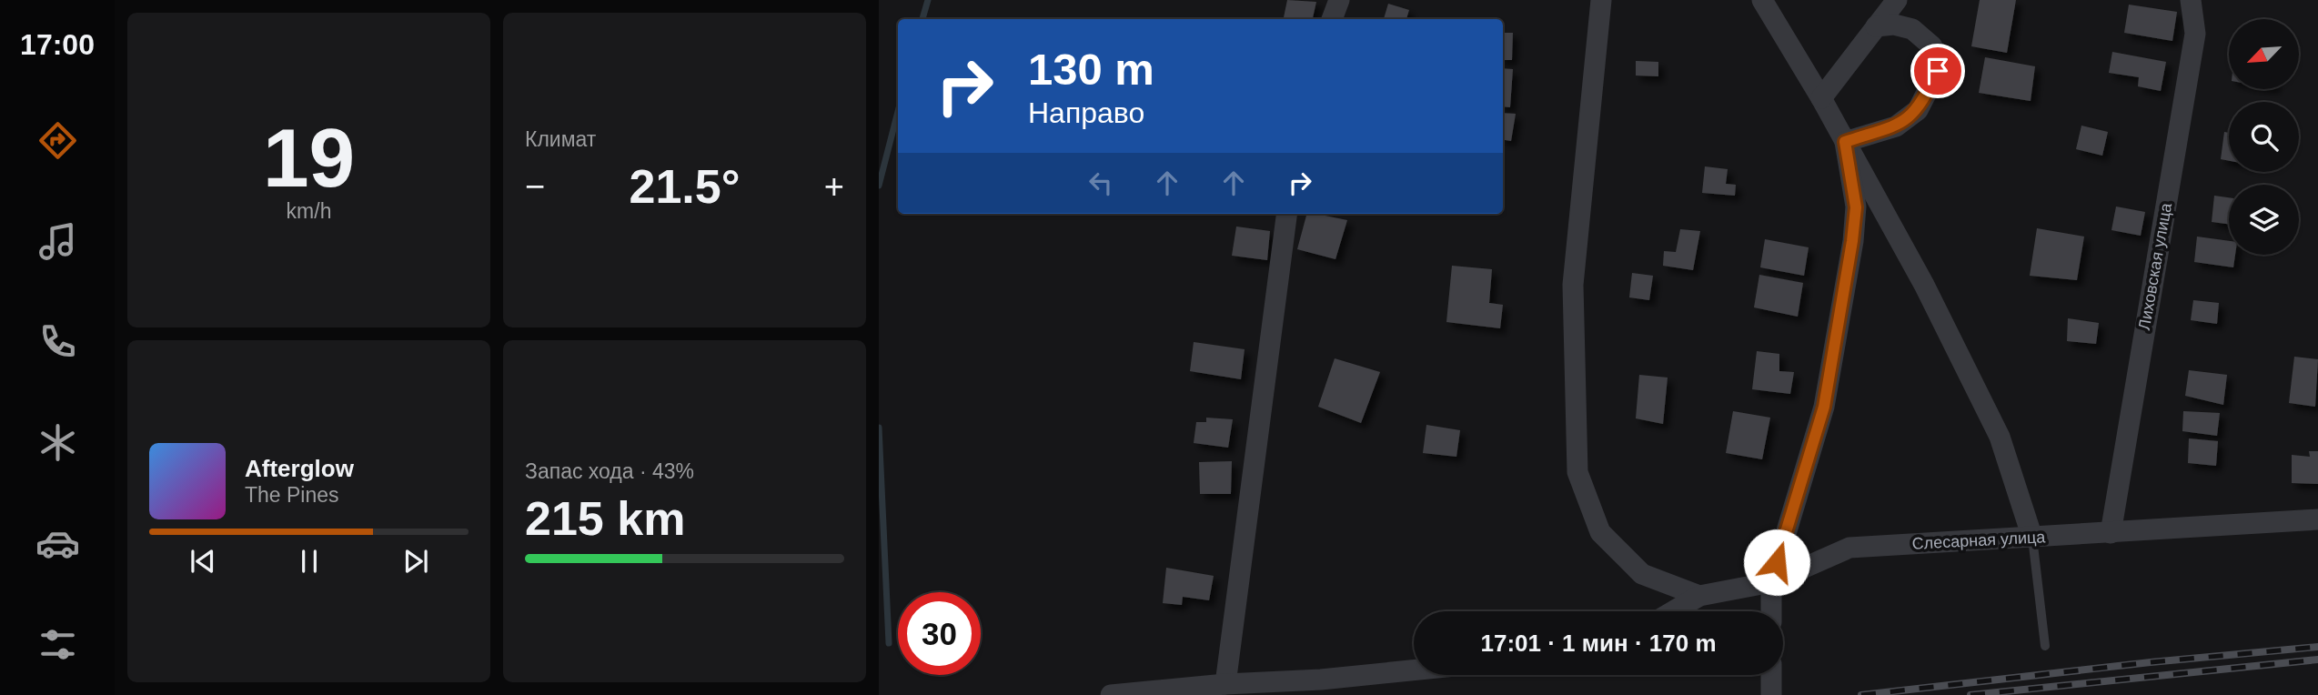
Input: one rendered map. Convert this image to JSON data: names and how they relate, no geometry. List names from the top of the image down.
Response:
{
  "streets": {
    "street": ["Лиховская улица", "Слесарная улица"]
  },
  "crossings": [
    ["Лиховская улица", "Слесарная улица"]
  ],
  "north": "bottom left",
  "page": {
    "tabs": "17:00",
    "tile": [
      ["19", "km/h"],
      "Климат",
      ["Запас хода · 43%", "215 km"]
    ],
    "turn": ["130 m", "Направо"],
    "heat": ["−", "21.5°", "+"],
    "song": ["Afterglow", "The Pines"],
    "limit": "30",
    "trip": "17:01 · 1 мин · 170 m"
  }
}
